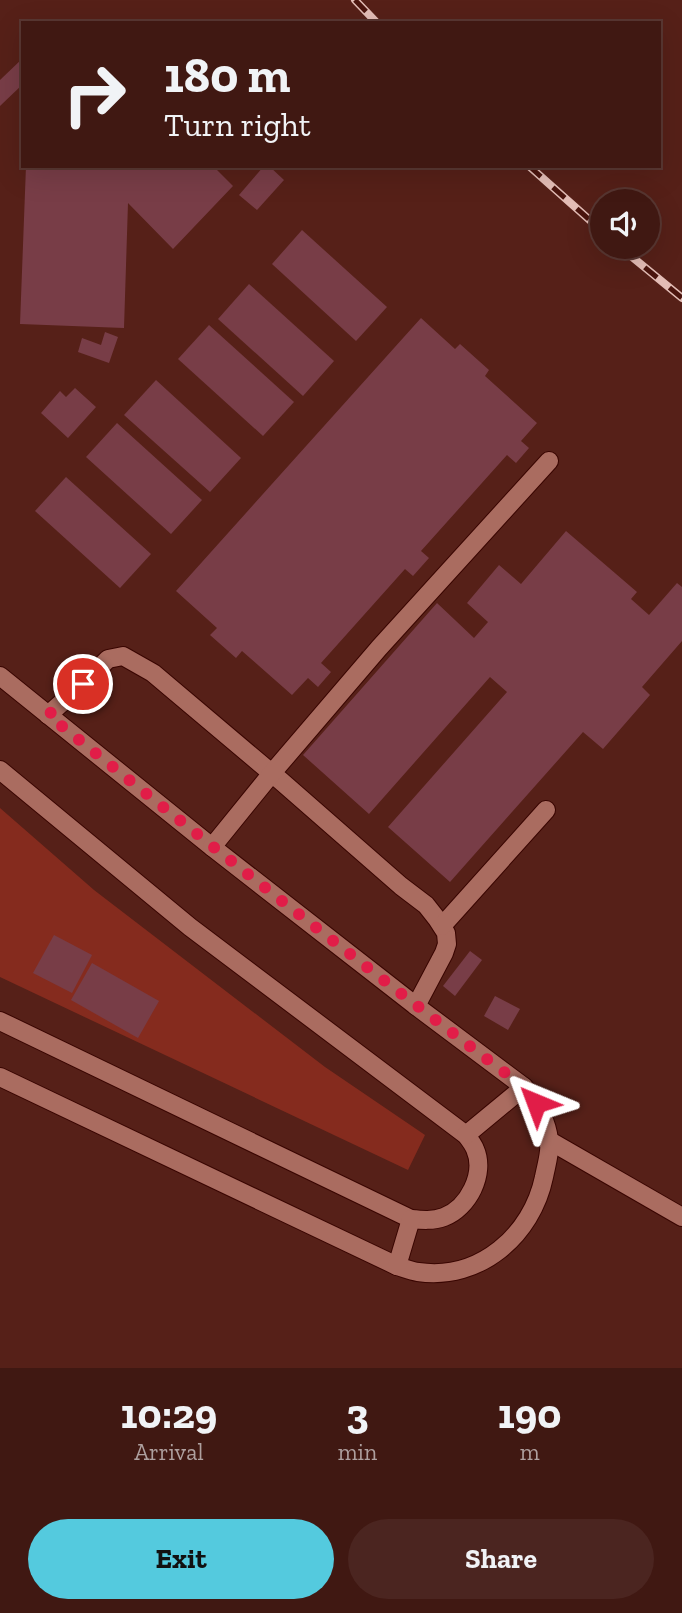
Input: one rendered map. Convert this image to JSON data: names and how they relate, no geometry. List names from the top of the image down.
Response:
{
  "page": {
    "turn": ["180 m", "Turn right"],
    "eta": [
      "10:29",
      "Arrival",
      "3",
      "min",
      "190",
      "m"
    ],
    "buttons": ["Exit", "Share"]
  }
}
